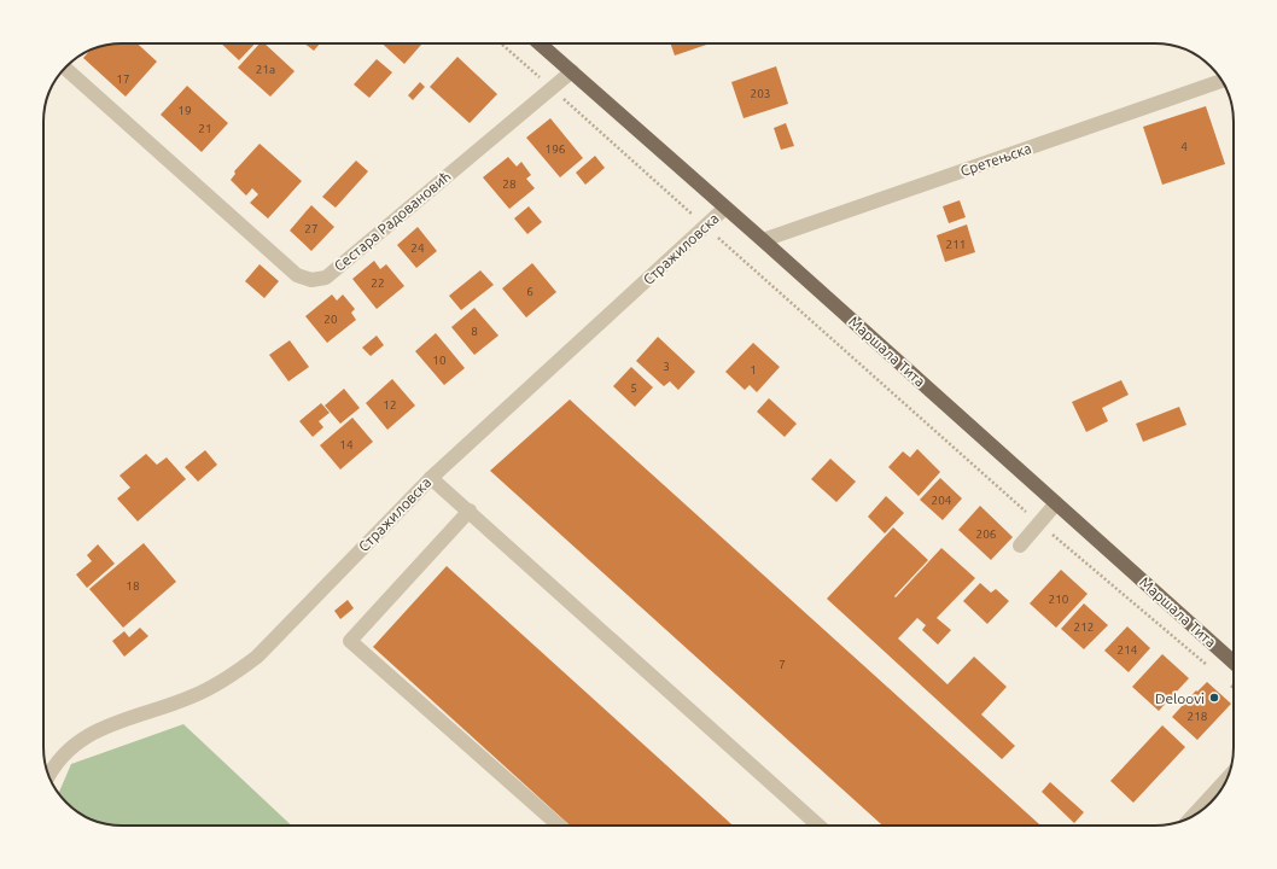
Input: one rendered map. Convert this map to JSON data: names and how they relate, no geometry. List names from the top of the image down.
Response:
{
  "streets": {
    "main road": ["Маршала Тита"],
    "street": ["Сретењска", "Сестара Радовановић", "Стражиловска"]
  },
  "crossings": [
    ["Сретењска", "Маршала Тита"],
    ["Сестара Радовановић", "Маршала Тита"],
    ["Стражиловска", "Маршала Тита"]
  ],
  "places": ["Deloovi"],
  "house_numbers": [
    "21a",
    "17",
    "203",
    "19",
    "21",
    "4",
    "196",
    "28",
    "27",
    "211",
    "24",
    "22",
    "6",
    "20",
    "8",
    "10",
    "3",
    "1",
    "5",
    "12",
    "14",
    "204",
    "206",
    "18",
    "210",
    "212",
    "214",
    "7",
    "218"
  ]
}
